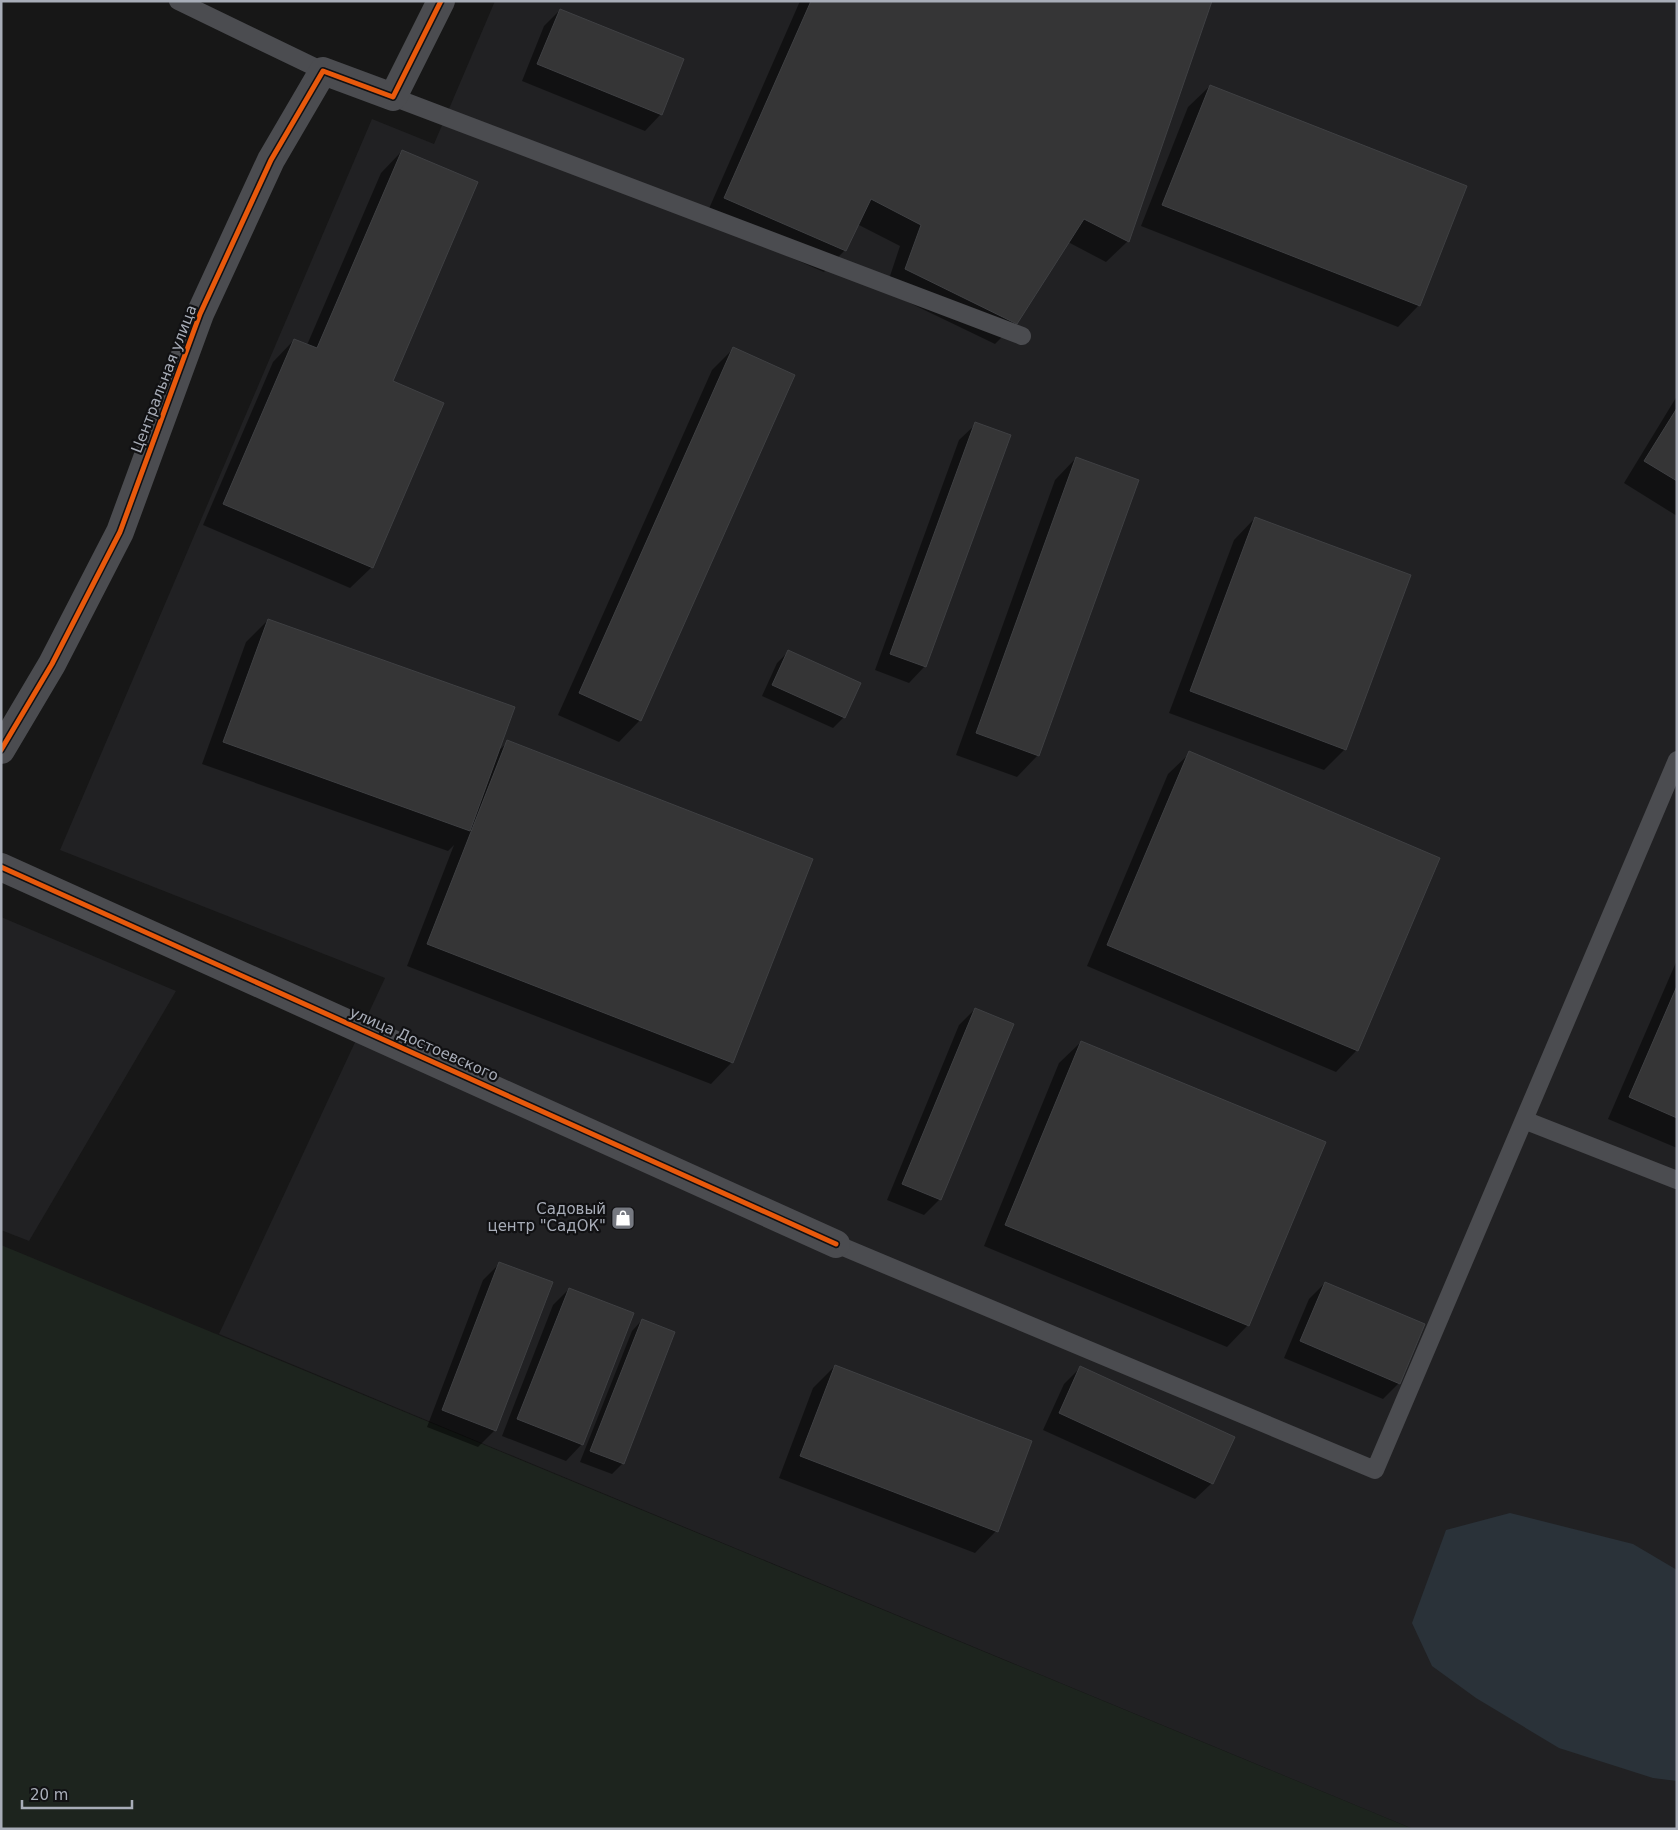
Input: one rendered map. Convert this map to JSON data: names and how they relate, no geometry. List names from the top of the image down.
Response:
{
  "streets": {
    "street": ["Центральная улица", "улица Достоевского"]
  },
  "places": {
    "shop": ["Садовый центр \"СадОК\""]
  },
  "scale_bar": "20 m"
}
